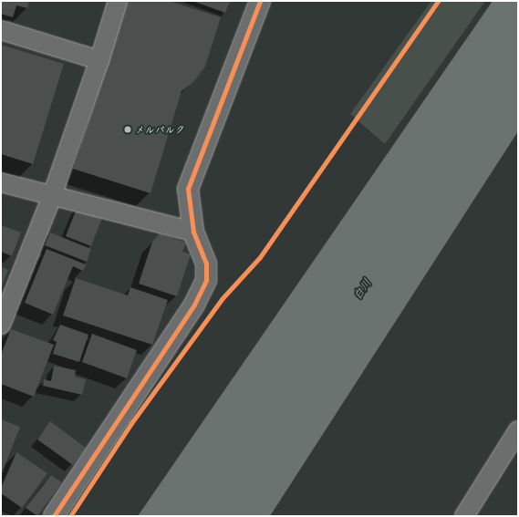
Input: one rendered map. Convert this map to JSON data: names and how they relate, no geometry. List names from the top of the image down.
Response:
{
  "water": ["白川"],
  "places": ["メルパルク"]
}
